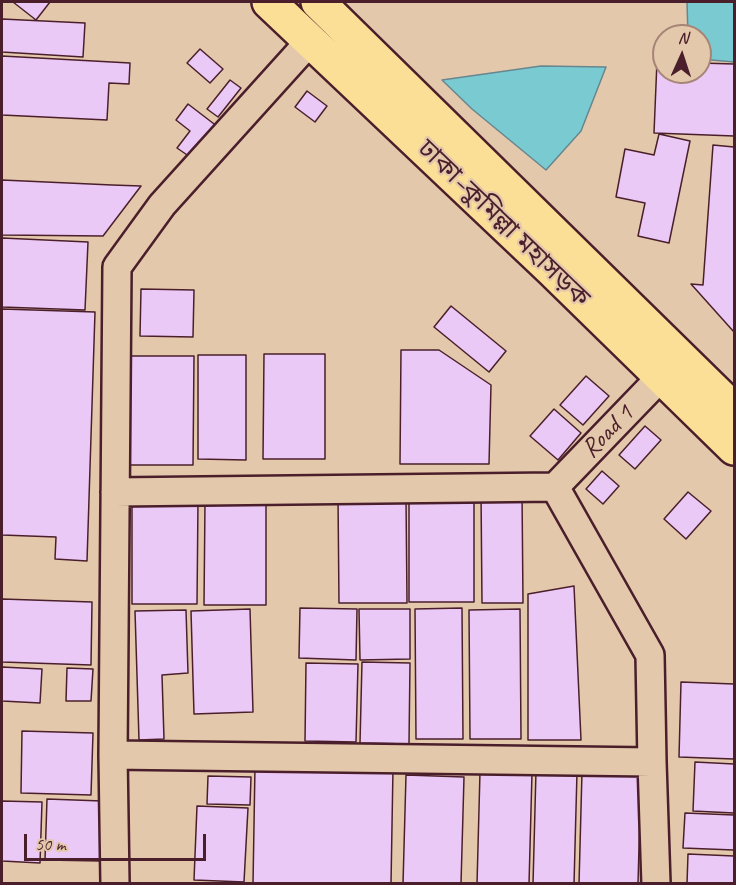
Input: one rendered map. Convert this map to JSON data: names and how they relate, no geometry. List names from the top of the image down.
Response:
{
  "streets": {
    "highway": ["ঢাকা–কুমিল্লা মহাসড়ক"],
    "street": ["Road 1"]
  },
  "crossings": [
    ["ঢাকা–কুমিল্লা মহাসড়ক", "Road 1"]
  ],
  "scale_bar": "50 m",
  "north": "top"
}
